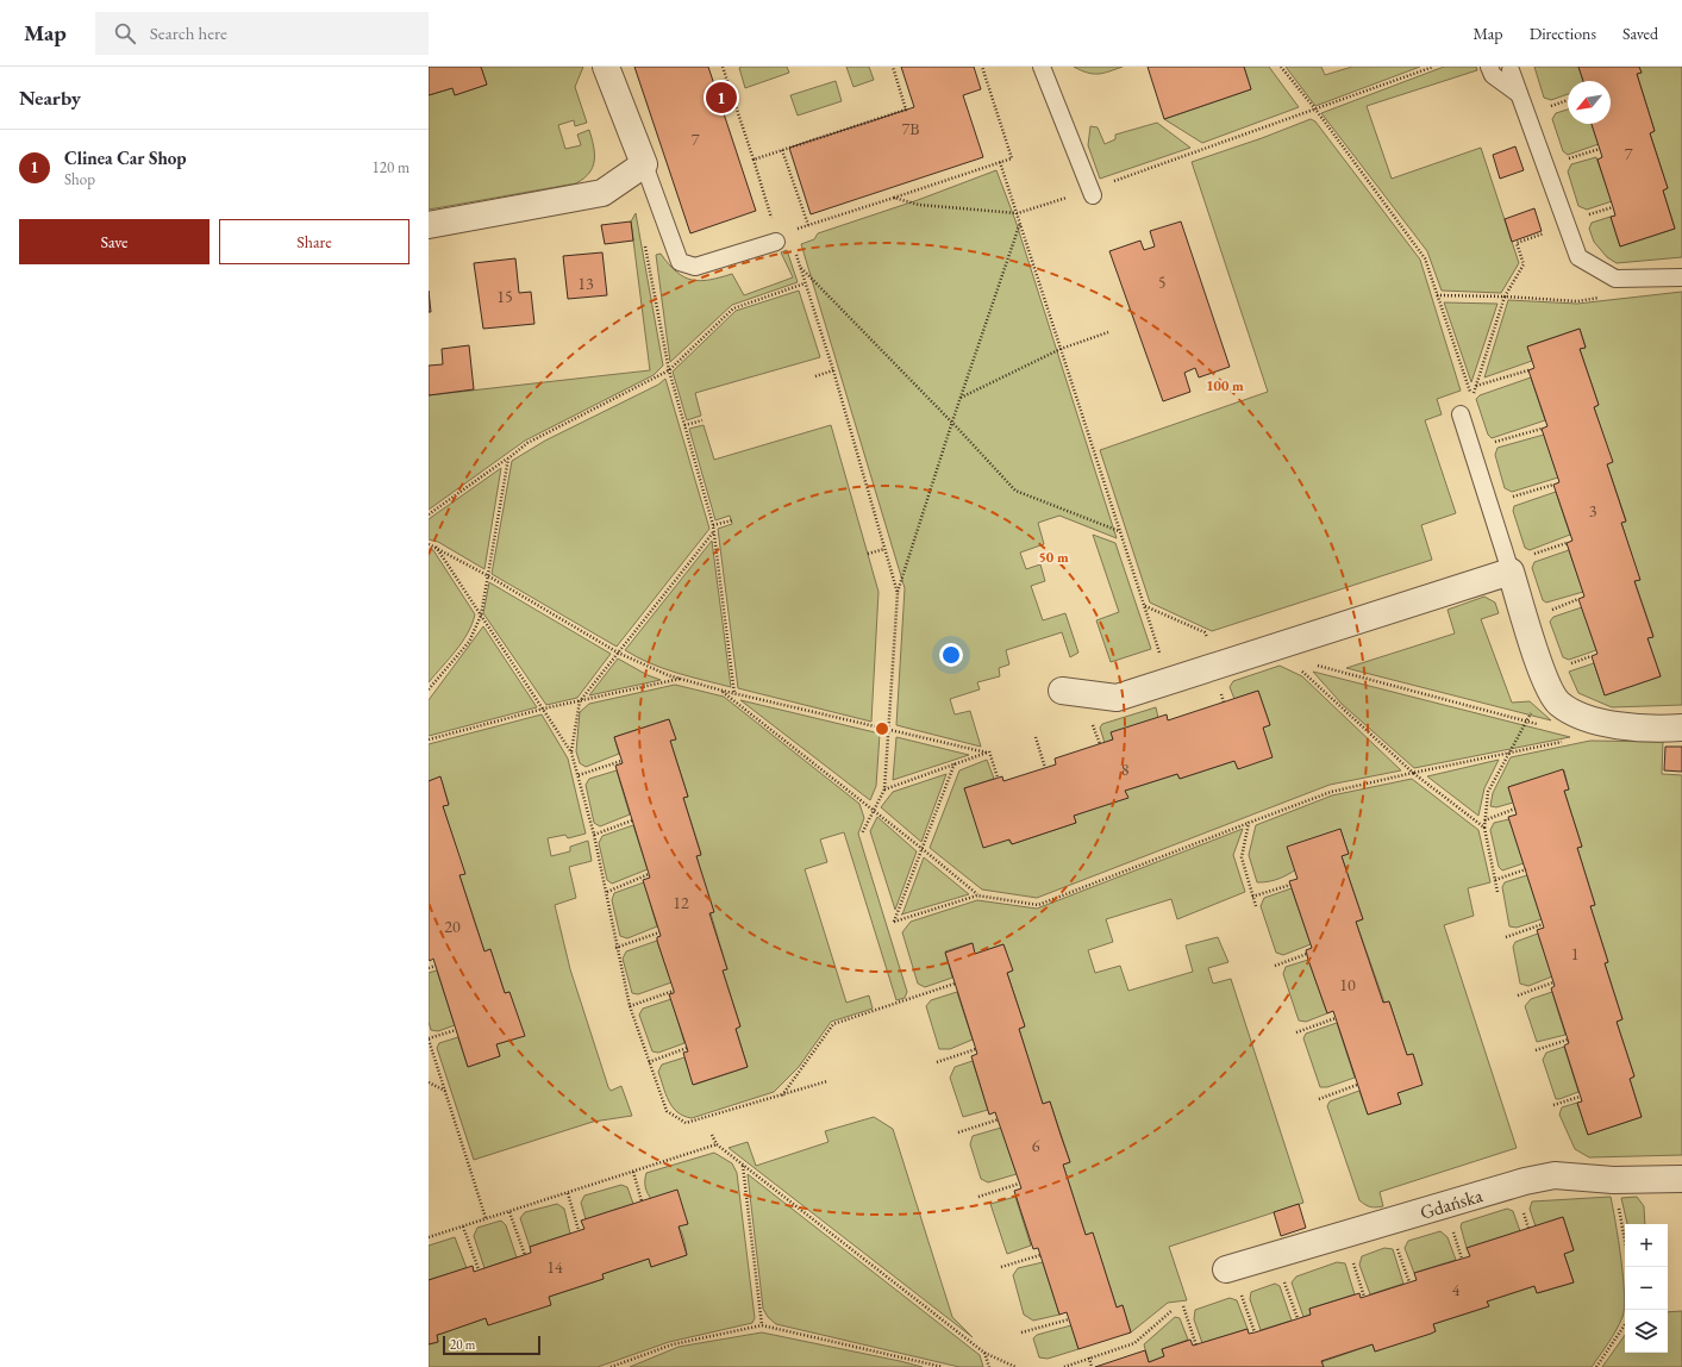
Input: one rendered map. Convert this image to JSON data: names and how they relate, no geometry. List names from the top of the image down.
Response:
{
  "streets": {
    "street": ["Gdańska"]
  },
  "house_numbers": [
    "7B",
    "7",
    "7",
    "5",
    "13",
    "15",
    "3",
    "8",
    "12",
    "20",
    "1",
    "10",
    "6",
    "14",
    "4"
  ],
  "scale_bar": "20 m",
  "north": "bottom left",
  "page": {
    "header": "Map",
    "search": "Search here",
    "nav": ["Map", "Directions", "Saved"],
    "heading": "Nearby",
    "pins": "1",
    "list": [
      {
        "mark": "1",
        "name": "Clinea Car Shop",
        "note": "Shop",
        "value": "120 m"
      }
    ],
    "buttons": ["Save", "Share"],
    "map_buttons": ["+", "−"],
    "scale": "20 m"
  },
  "rings": ["100 m", "50 m"]
}
